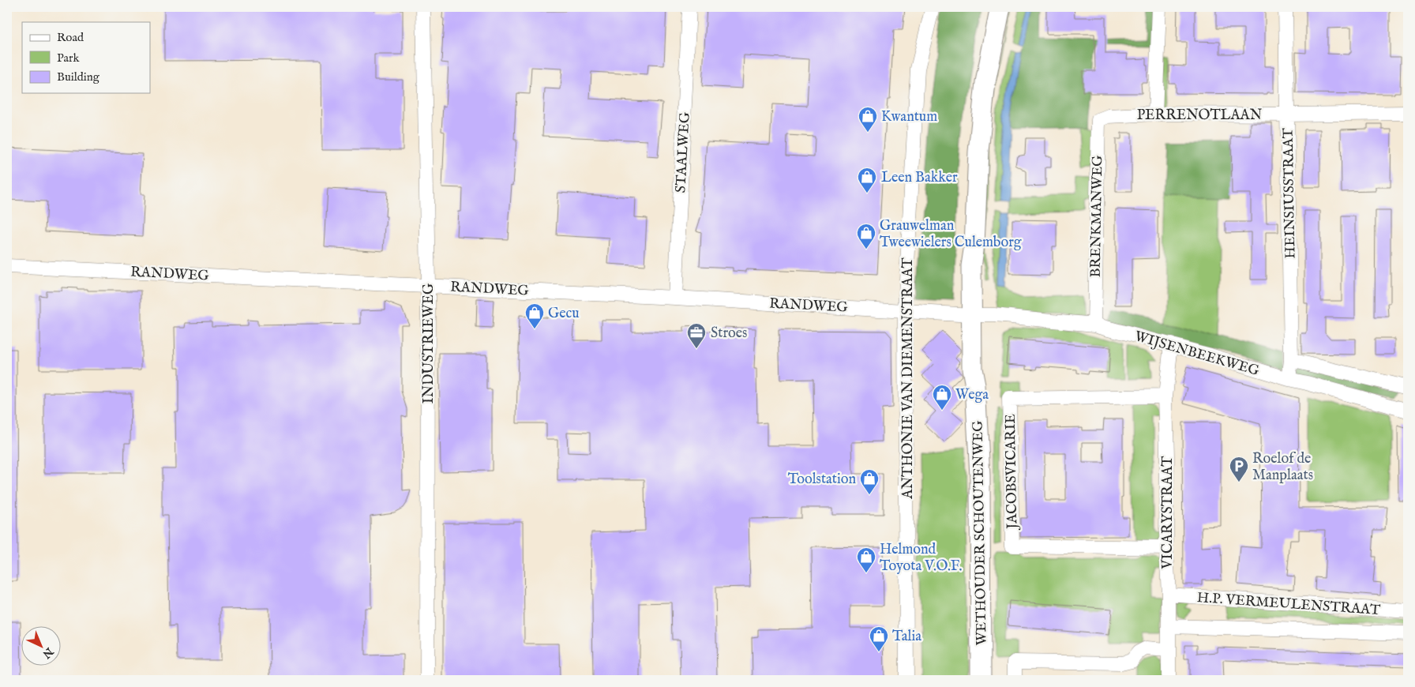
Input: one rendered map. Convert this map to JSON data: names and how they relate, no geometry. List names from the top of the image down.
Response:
{
  "streets": {
    "street": [
      "PERRENOTLAAN",
      "STAALWEG",
      "HEINSIUSSTRAAT",
      "BRENKMANWEG",
      "RANDWEG",
      "INDUSTRIEWEG",
      "WIJSENBEEKWEG",
      "ANTHONIE VAN DIEMENSTRAAT",
      "JACOBSVICARIE",
      "VICARYSTRAAT",
      "WETHOUDER SCHOUTENWEG",
      "H.P. VERMEULENSTRAAT"
    ]
  },
  "crossings": [
    ["PERRENOTLAAN", "HEINSIUSSTRAAT"],
    ["PERRENOTLAAN", "BRENKMANWEG"],
    ["STAALWEG", "RANDWEG"],
    ["HEINSIUSSTRAAT", "WIJSENBEEKWEG"],
    ["BRENKMANWEG", "WIJSENBEEKWEG"],
    ["RANDWEG", "INDUSTRIEWEG"],
    ["RANDWEG", "WIJSENBEEKWEG"],
    ["RANDWEG", "ANTHONIE VAN DIEMENSTRAAT"],
    ["RANDWEG", "WETHOUDER SCHOUTENWEG"],
    ["WIJSENBEEKWEG", "VICARYSTRAAT"],
    ["WIJSENBEEKWEG", "WETHOUDER SCHOUTENWEG"],
    ["JACOBSVICARIE", "VICARYSTRAAT"],
    ["VICARYSTRAAT", "H.P. VERMEULENSTRAAT"]
  ],
  "places": {
    "shop": [
      "Kwantum",
      "Leen Bakker",
      "Grauwelman Tweewielers Culemborg",
      "Gecu",
      "Wega",
      "Toolstation",
      "Helmond Toyota V.O.F.",
      "Talia"
    ],
    "office": ["Stroes"],
    "parking": ["Roelof de Manplaats"]
  },
  "legend": ["Road", "Park", "Building"],
  "north": "bottom right"
}
